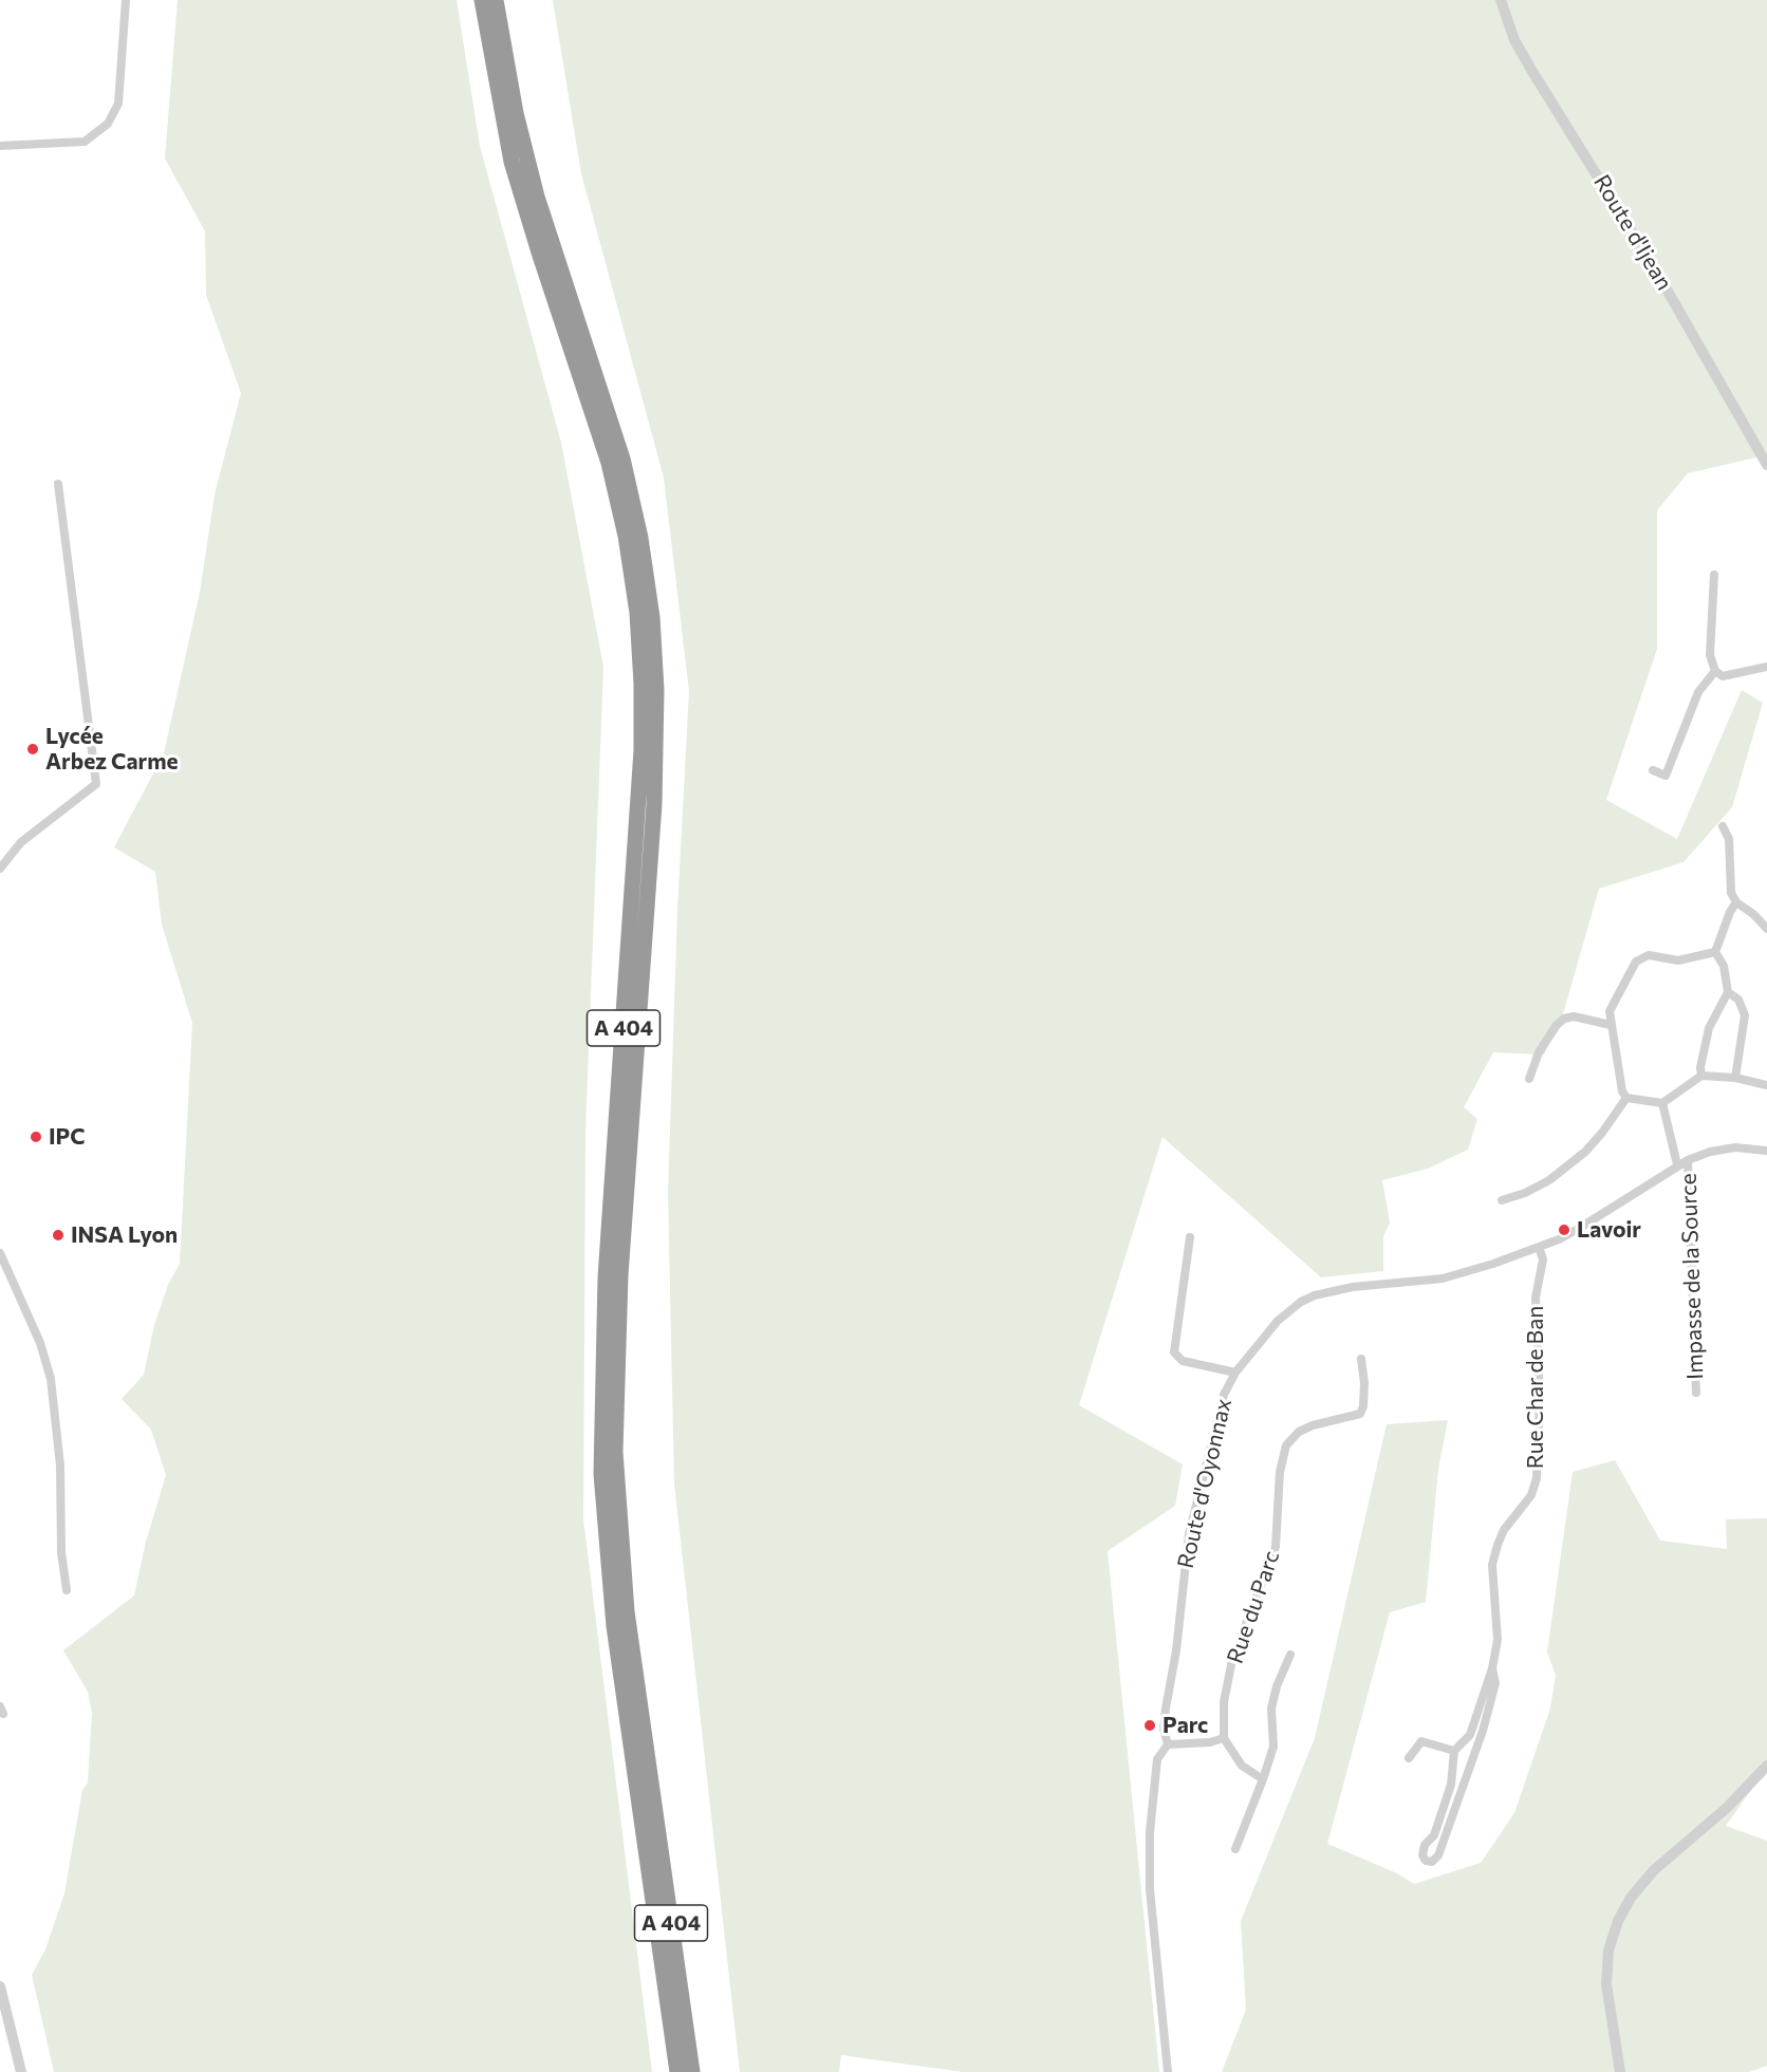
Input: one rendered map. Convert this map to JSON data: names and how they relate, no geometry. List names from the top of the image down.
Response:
{
  "streets": {
    "highway": ["A 404"],
    "street": [
      "Route d'Ijean",
      "Impasse de la Source",
      "Rue Char de Ban",
      "Route d'Oyonnax",
      "Rue du Parc"
    ]
  },
  "crossings": [
    ["Impasse de la Source", "Route d'Oyonnax"],
    ["Rue Char de Ban", "Route d'Oyonnax"]
  ],
  "places": [
    "Lycée Arbez Carme",
    "IPC",
    "Lavoir",
    "INSA Lyon",
    "Parc"
  ]
}
